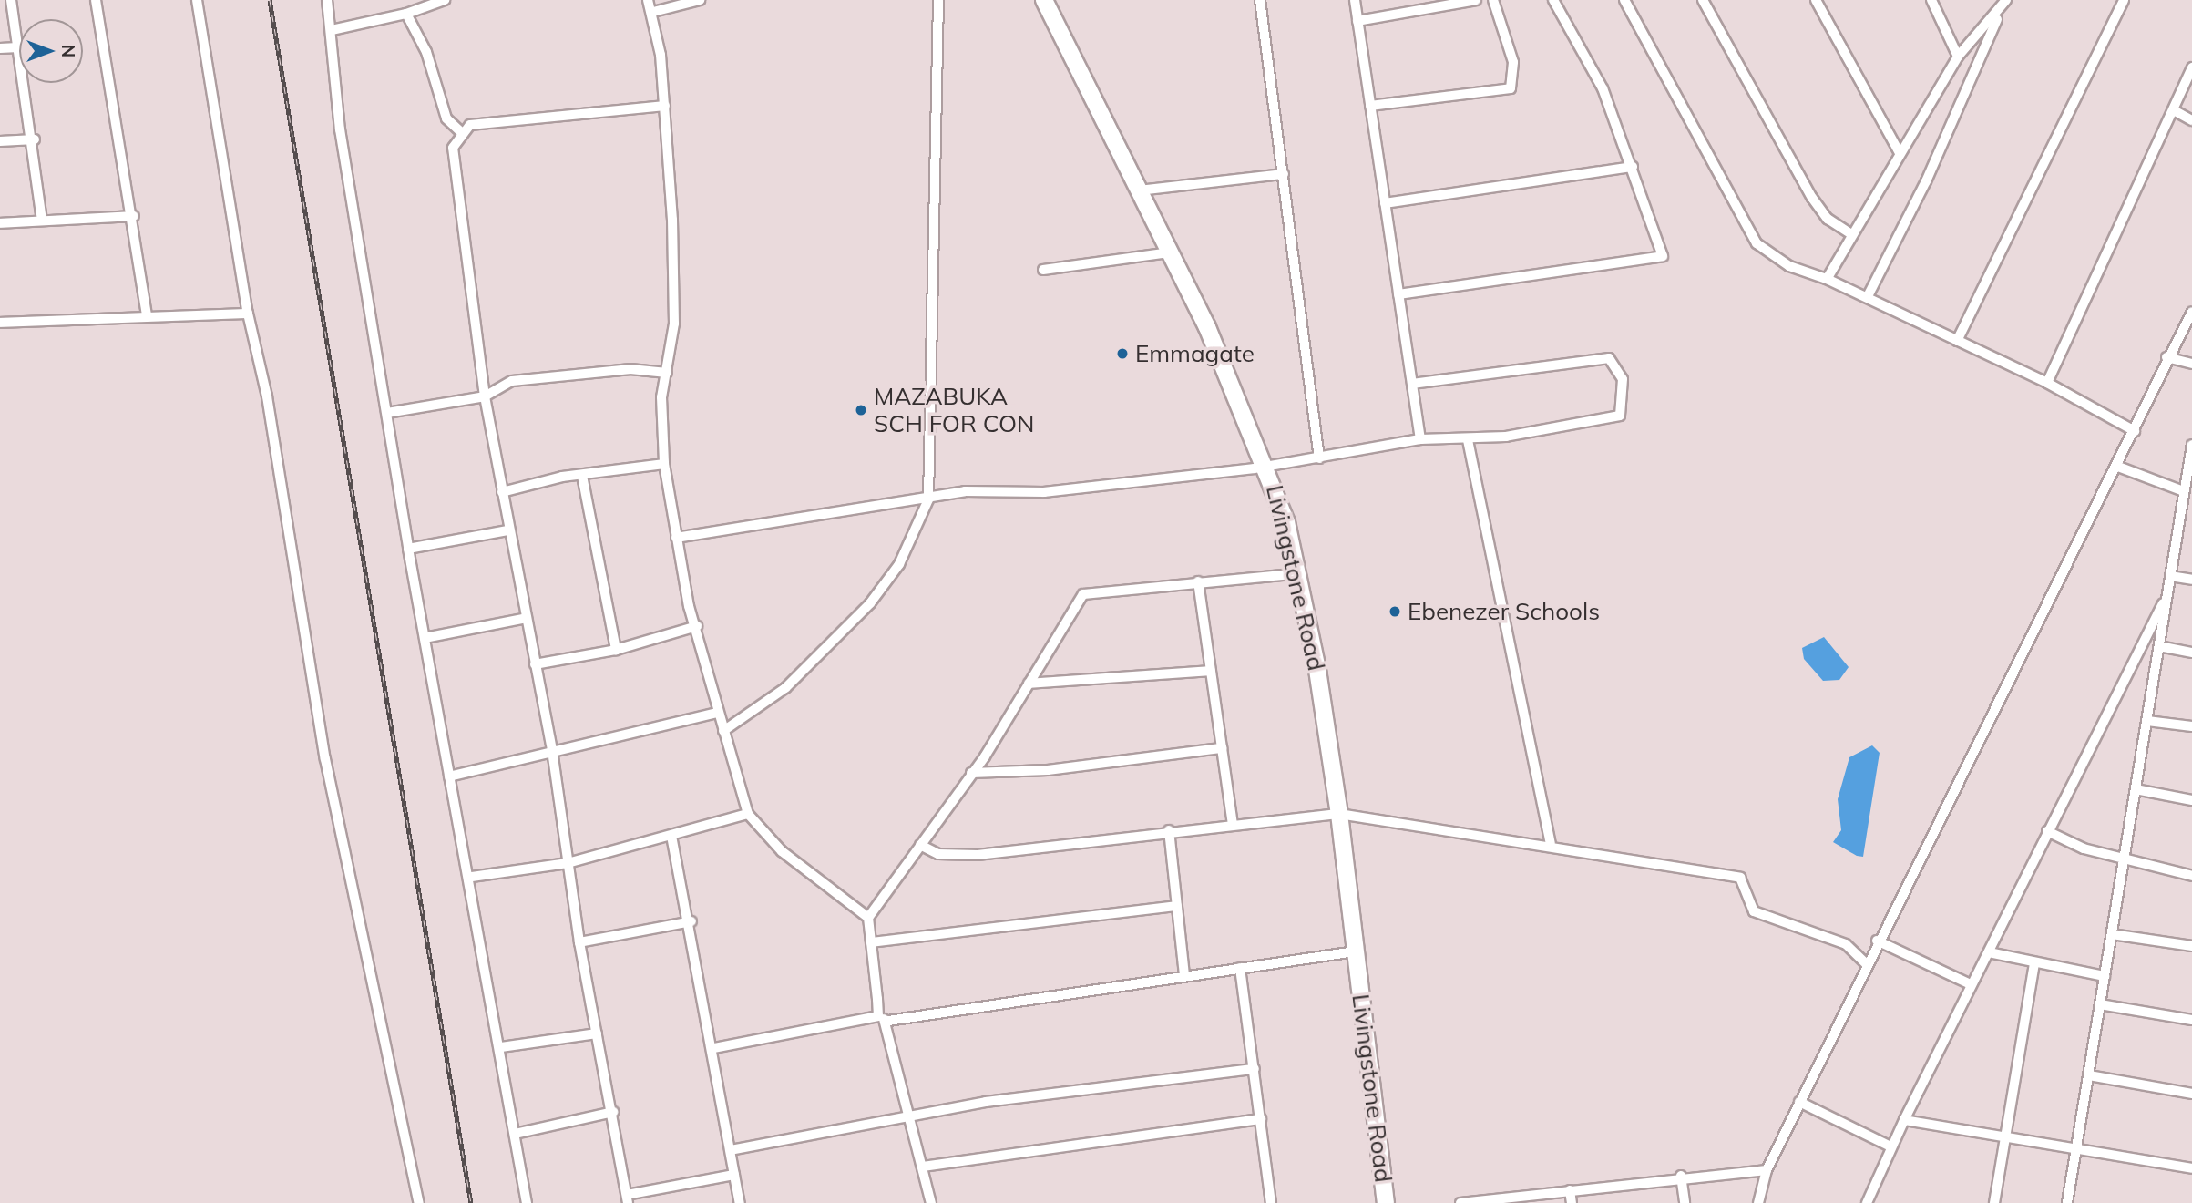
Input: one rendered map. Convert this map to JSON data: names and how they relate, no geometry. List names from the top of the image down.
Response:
{
  "streets": {
    "highway": ["Livingstone Road"]
  },
  "places": ["Emmagate", "MAZABUKA SCH FOR CON", "Ebenezer Schools"],
  "north": "right"
}
